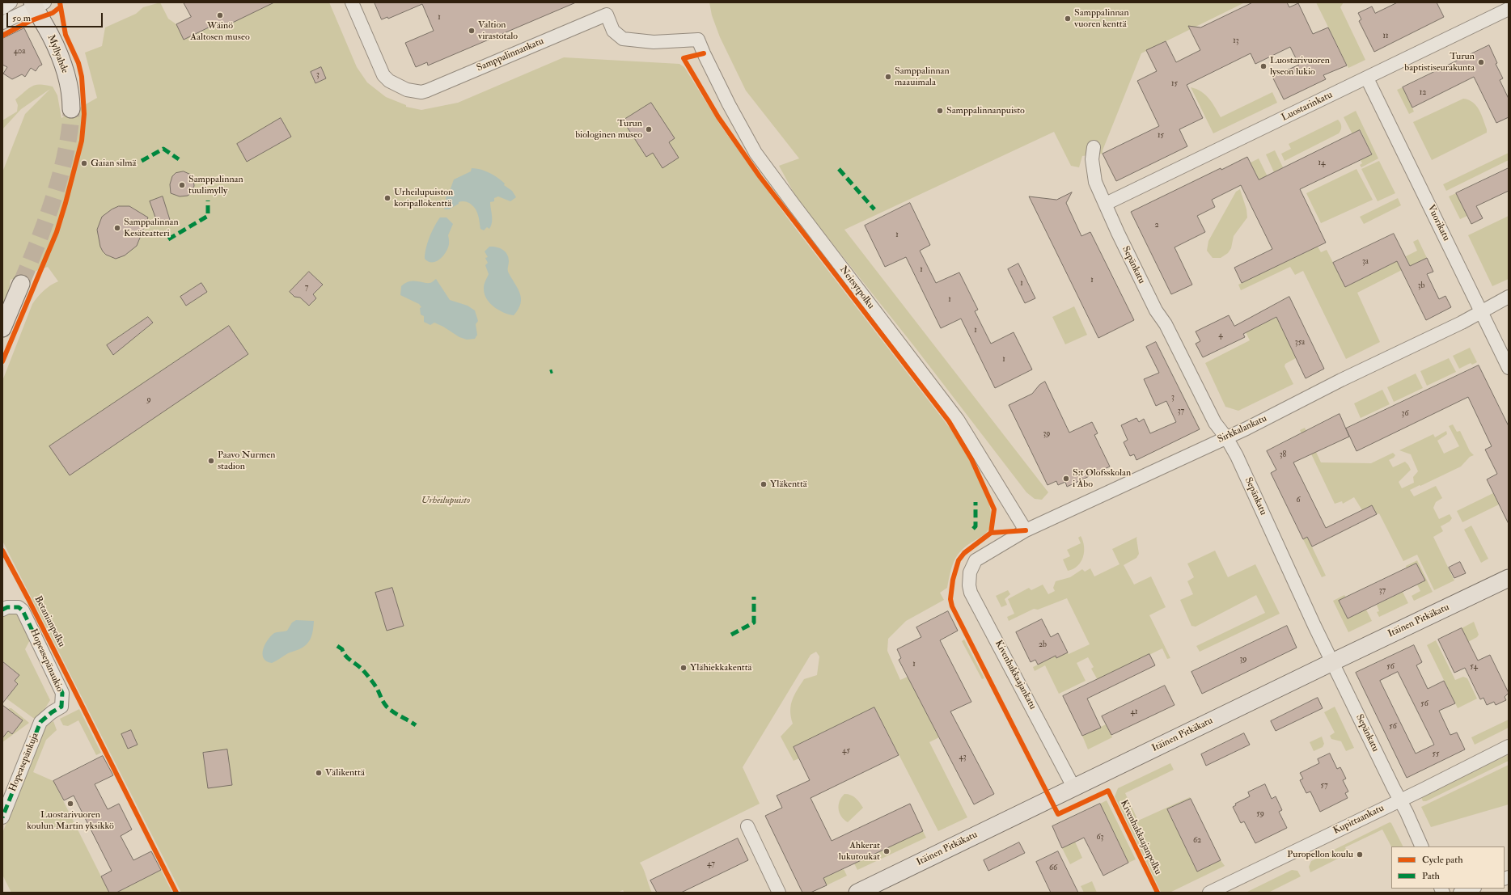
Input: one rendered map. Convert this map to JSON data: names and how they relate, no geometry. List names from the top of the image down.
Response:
{
  "streets": {
    "main road": ["Myllyahde", "Itäinen Pitkäkatu"],
    "street": [
      "Samppalinnankatu",
      "Luostarinkatu",
      "Vuorikatu",
      "Sepänkatu",
      "Neitsytpolku",
      "Sirkkalankatu",
      "Hopeasepänaukio",
      "Kivenhakkaajankatu",
      "Hopeasepänkuja",
      "Kupittaankatu"
    ],
    "cycle path": ["Betanianpolku", "Kivenhakkaajanpolku"]
  },
  "crossings": [
    ["Samppalinnankatu", "Neitsytpolku"],
    ["Luostarinkatu", "Vuorikatu"],
    ["Luostarinkatu", "Sepänkatu"],
    ["Vuorikatu", "Sirkkalankatu"],
    ["Sepänkatu", "Sirkkalankatu"],
    ["Sepänkatu", "Itäinen Pitkäkatu"],
    ["Sepänkatu", "Kupittaankatu"],
    ["Neitsytpolku", "Sirkkalankatu"],
    ["Sirkkalankatu", "Kivenhakkaajankatu"],
    ["Itäinen Pitkäkatu", "Kivenhakkaajankatu"],
    ["Hopeasepänaukio", "Hopeasepänkuja"]
  ],
  "parks": ["Urheilupuisto"],
  "places": [
    "Wäinö Aaltosen museo",
    "Samppalinnan vuoren kenttä",
    "Valtion virastotalo",
    "Turun baptistiseurakunta",
    "Luostarivuoren lyseon lukio",
    "Samppalinnan maauimala",
    "Samppalinnanpuisto",
    "Turun biologinen museo",
    "Gaian silmä",
    "Samppalinnan tuulimylly",
    "Urheilupuiston koripallokenttä",
    "Samppalinnan Kesäteatteri",
    "Paavo Nurmen stadion",
    "S:t Olofsskolan i Åbo",
    "Yläkenttä",
    "Ylähiekkakenttä",
    "Välikenttä",
    "Luostarivuoren koulun Martin yksikkö",
    "Ahkerat lukutoukat",
    "Puropellon koulu"
  ],
  "house_numbers": [
    "1",
    "11",
    "13",
    "40a",
    "3",
    "15",
    "12",
    "15",
    "14",
    "2",
    "1",
    "3a",
    "1",
    "1",
    "1",
    "3b",
    "7",
    "1",
    "1",
    "4",
    "35a",
    "1",
    "3",
    "9",
    "37",
    "36",
    "39",
    "38",
    "6",
    "37",
    "2b",
    "39",
    "1",
    "56",
    "54",
    "56",
    "41",
    "56",
    "45",
    "55",
    "43",
    "57",
    "59",
    "63",
    "62",
    "47",
    "66"
  ],
  "legend": ["Cycle path", "Path"],
  "scale_bar": "50 m"
}
